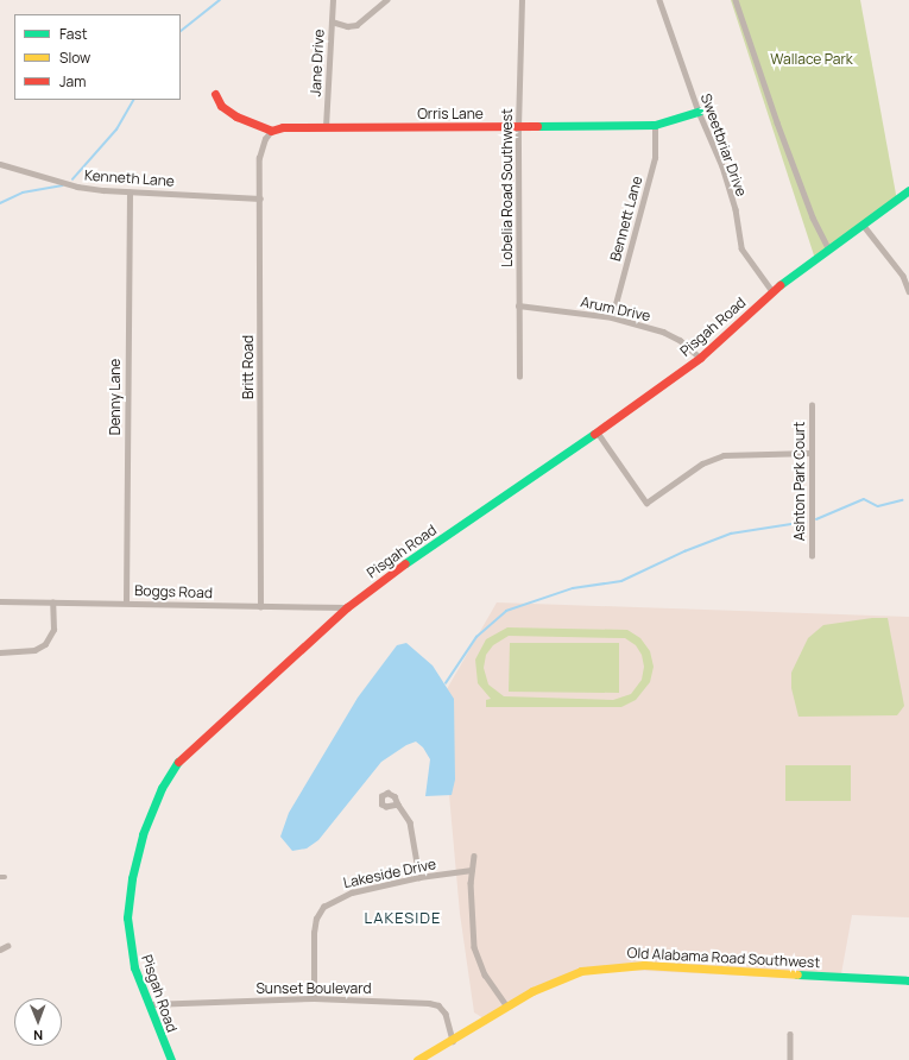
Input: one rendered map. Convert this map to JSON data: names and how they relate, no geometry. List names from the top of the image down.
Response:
{
  "streets": {
    "street": [
      "Jane Drive",
      "Orris Lane",
      "Sweetbriar Drive",
      "Kenneth Lane",
      "Lobelia Road Southwest",
      "Bennett Lane",
      "Arum Drive",
      "Pisgah Road",
      "Britt Road",
      "Denny Lane",
      "Ashton Park Court",
      "Boggs Road",
      "Lakeside Drive",
      "Old Alabama Road Southwest",
      "Sunset Boulevard"
    ]
  },
  "crossings": [
    ["Jane Drive", "Orris Lane"],
    ["Orris Lane", "Sweetbriar Drive"],
    ["Orris Lane", "Lobelia Road Southwest"],
    ["Orris Lane", "Bennett Lane"],
    ["Orris Lane", "Britt Road"],
    ["Sweetbriar Drive", "Pisgah Road"],
    ["Kenneth Lane", "Britt Road"],
    ["Kenneth Lane", "Denny Lane"],
    ["Lobelia Road Southwest", "Arum Drive"],
    ["Bennett Lane", "Arum Drive"],
    ["Arum Drive", "Pisgah Road"],
    ["Pisgah Road", "Boggs Road"],
    ["Pisgah Road", "Sunset Boulevard"],
    ["Britt Road", "Boggs Road"],
    ["Denny Lane", "Boggs Road"],
    ["Lakeside Drive", "Sunset Boulevard"],
    ["Old Alabama Road Southwest", "Sunset Boulevard"]
  ],
  "districts": ["LAKESIDE"],
  "parks": ["Wallace Park"],
  "legend": ["Fast", "Slow", "Jam"],
  "north": "bottom"
}
